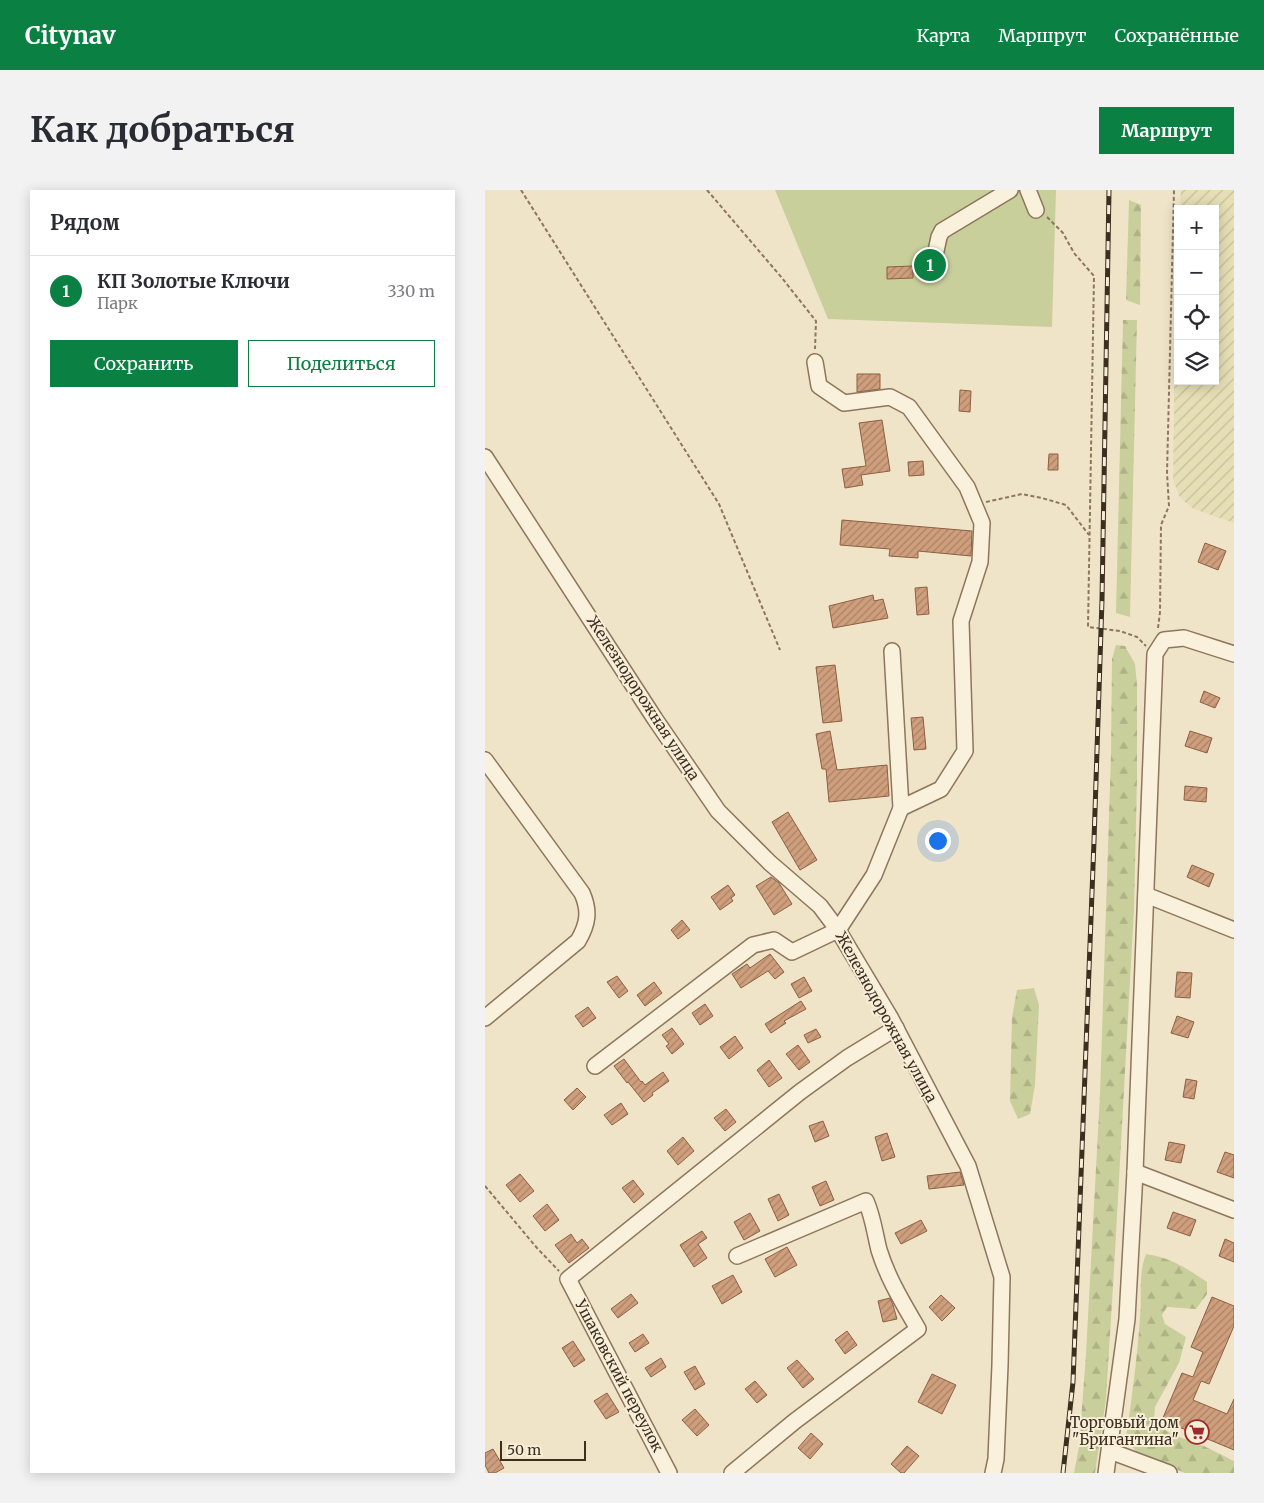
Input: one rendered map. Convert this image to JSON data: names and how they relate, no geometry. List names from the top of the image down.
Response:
{
  "streets": {
    "street": ["Железнодорожная улица", "Ушаковский переулок"]
  },
  "places": {
    "supermarket": ["Торговый дом \"Бригантина\""]
  },
  "scale_bar": "50 m",
  "page": {
    "header": "Citynav",
    "nav": ["Карта", "Маршрут", "Сохранённые"],
    "buttons": [
      "Маршрут",
      ["Сохранить", "Поделиться"]
    ],
    "title": "Как добраться",
    "heading": "Рядом",
    "map_buttons": ["+", "−"],
    "pins": "1",
    "list": [
      {
        "mark": "1",
        "name": "КП Золотые Ключи",
        "note": "Парк",
        "value": "330 m"
      }
    ],
    "scale": "50 m"
  }
}
